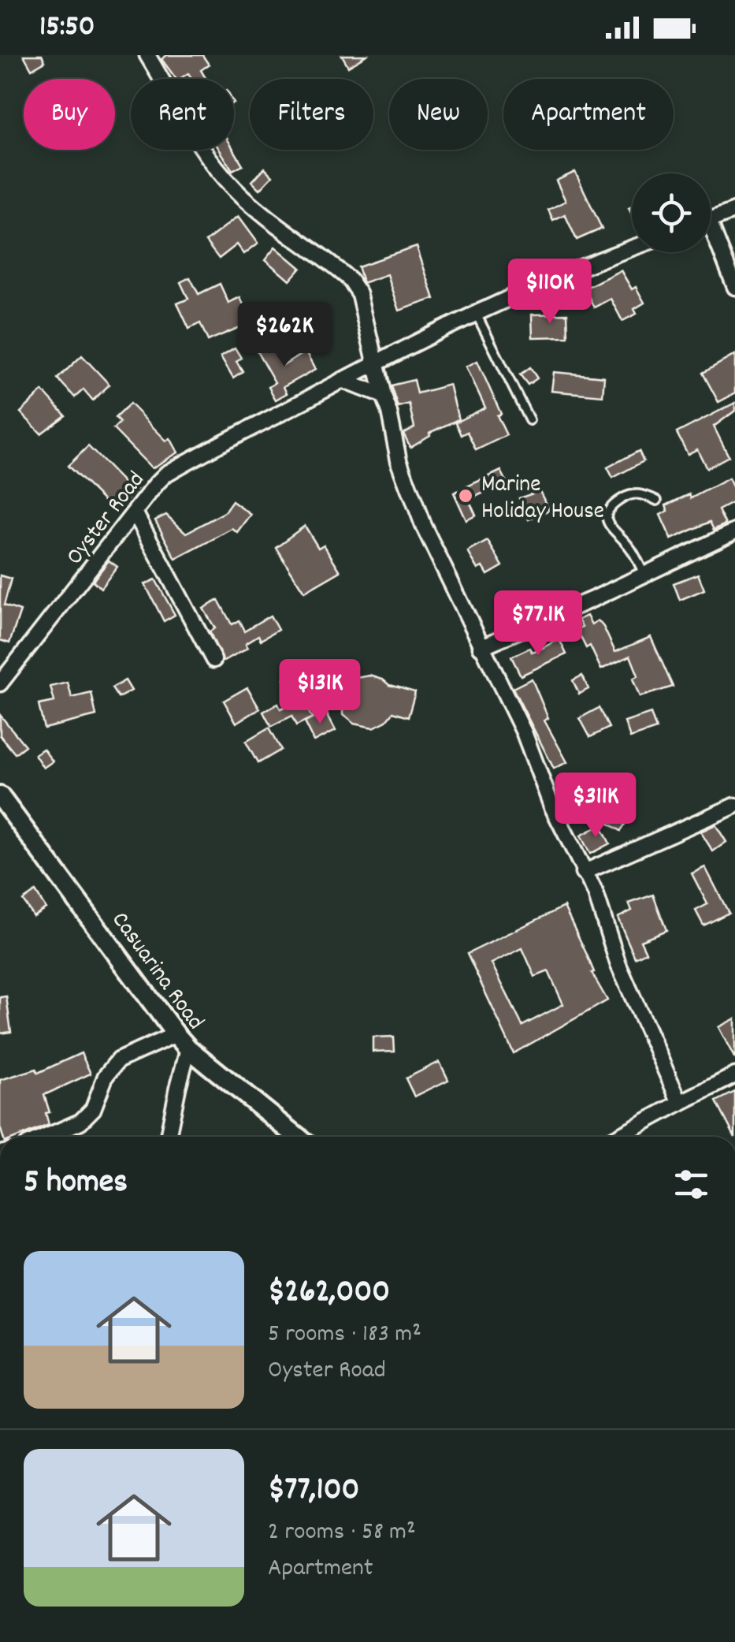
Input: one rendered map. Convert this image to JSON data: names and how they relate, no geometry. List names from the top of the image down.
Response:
{
  "streets": {
    "street": ["Oyster Road", "Casuarina Road"]
  },
  "places": ["Marine Holiday House"],
  "page": {
    "status": "15:50",
    "chip": [
      "Buy",
      "Rent",
      "Filters",
      "New",
      "Apartment"
    ],
    "price": [
      "$110K",
      "$262K",
      "$77.1K",
      "$131K",
      "$311K"
    ],
    "heading": "5 homes",
    "list": [
      {
        "name": "$262,000",
        "note": "5 rooms · 183 m² · Oyster Road"
      },
      {
        "name": "$77,100",
        "note": "2 rooms · 58 m² · Apartment"
      }
    ]
  }
}
